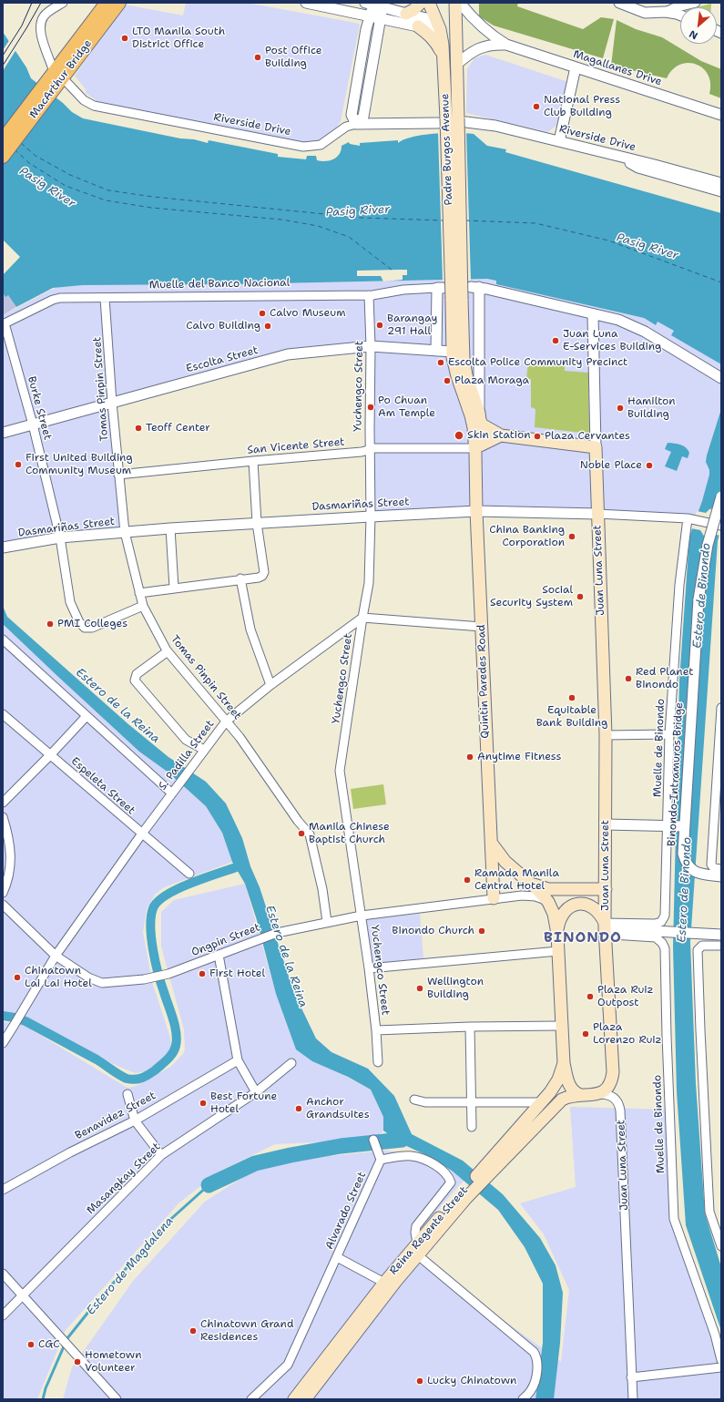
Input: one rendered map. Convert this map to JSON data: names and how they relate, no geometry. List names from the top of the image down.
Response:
{
  "streets": {
    "main road": [
      "MacArthur Bridge",
      "Padre Burgos Avenue",
      "Juan Luna Street",
      "Quintin Paredes Road",
      "Reina Regente Street"
    ],
    "street": [
      "Magallanes Drive",
      "Riverside Drive",
      "Muelle del Banco Nacional",
      "Escolta Street",
      "Yuchengco Street",
      "Tomas Pinpin Street",
      "Burke Street",
      "San Vicente Street",
      "Dasmariñas Street",
      "Muelle de Binondo",
      "S. Padilla Street",
      "Binondo-Intramuros Bridge",
      "Espeleta Street",
      "Ongpin Street",
      "Benavidez Street",
      "Masangkay Street",
      "Alvarado Street"
    ]
  },
  "crossings": [
    ["Magallanes Drive", "Padre Burgos Avenue"],
    ["Riverside Drive", "Padre Burgos Avenue"],
    ["Padre Burgos Avenue", "Quintin Paredes Road"],
    ["Muelle del Banco Nacional", "Yuchengco Street"],
    ["Muelle del Banco Nacional", "Tomas Pinpin Street"],
    ["Muelle del Banco Nacional", "Burke Street"],
    ["Escolta Street", "Yuchengco Street"],
    ["Escolta Street", "Tomas Pinpin Street"],
    ["Escolta Street", "Burke Street"],
    ["Escolta Street", "Quintin Paredes Road"],
    ["Yuchengco Street", "San Vicente Street"],
    ["Yuchengco Street", "Dasmariñas Street"],
    ["Yuchengco Street", "S. Padilla Street"],
    ["Yuchengco Street", "Ongpin Street"],
    ["Tomas Pinpin Street", "Burke Street"],
    ["Tomas Pinpin Street", "San Vicente Street"],
    ["Tomas Pinpin Street", "Dasmariñas Street"],
    ["Tomas Pinpin Street", "S. Padilla Street"],
    ["Tomas Pinpin Street", "Ongpin Street"],
    ["Burke Street", "Dasmariñas Street"],
    ["San Vicente Street", "Quintin Paredes Road"],
    ["Dasmariñas Street", "Juan Luna Street"],
    ["Dasmariñas Street", "Quintin Paredes Road"],
    ["Dasmariñas Street", "Muelle de Binondo"],
    ["Juan Luna Street", "Muelle de Binondo"],
    ["Quintin Paredes Road", "Ongpin Street"],
    ["S. Padilla Street", "Espeleta Street"],
    ["S. Padilla Street", "Ongpin Street"]
  ],
  "districts": ["BINONDO"],
  "water": [
    "Pasig River",
    "Estero de Binondo",
    "Estero de la Reina",
    "Estero de Magdalena"
  ],
  "places": [
    "LTO Manila South District Office",
    "Post Office Building",
    "National Press Club Building",
    "Calvo Museum",
    "Barangay 291 Hall",
    "Calvo Building",
    "Juan Luna E-Services Building",
    "Escolta Police Community Precinct",
    "Plaza Moraga",
    "Po Chuan Am Temple",
    "Hamilton Building",
    "Teoff Center",
    "Skin Station",
    "Plaza Cervantes",
    "First United Building Community Museum",
    "Noble Place",
    "China Banking Corporation",
    "Social Security System",
    "PMI Colleges",
    "Red Planet Binondo",
    "Equitable Bank Building",
    "Anytime Fitness",
    "Manila Chinese Baptist Church",
    "Ramada Manila Central Hotel",
    "Binondo Church",
    "First Hotel",
    "Chinatown Lai Lai Hotel",
    "Wellington Building",
    "Plaza Ruiz Outpost",
    "Plaza Lorenzo Ruiz",
    "Best Fortune Hotel",
    "Anchor Grandsuites",
    "Chinatown Grand Residences",
    "CGC",
    "Hometown Volunteer",
    "Lucky Chinatown"
  ],
  "north": "bottom left"
}
